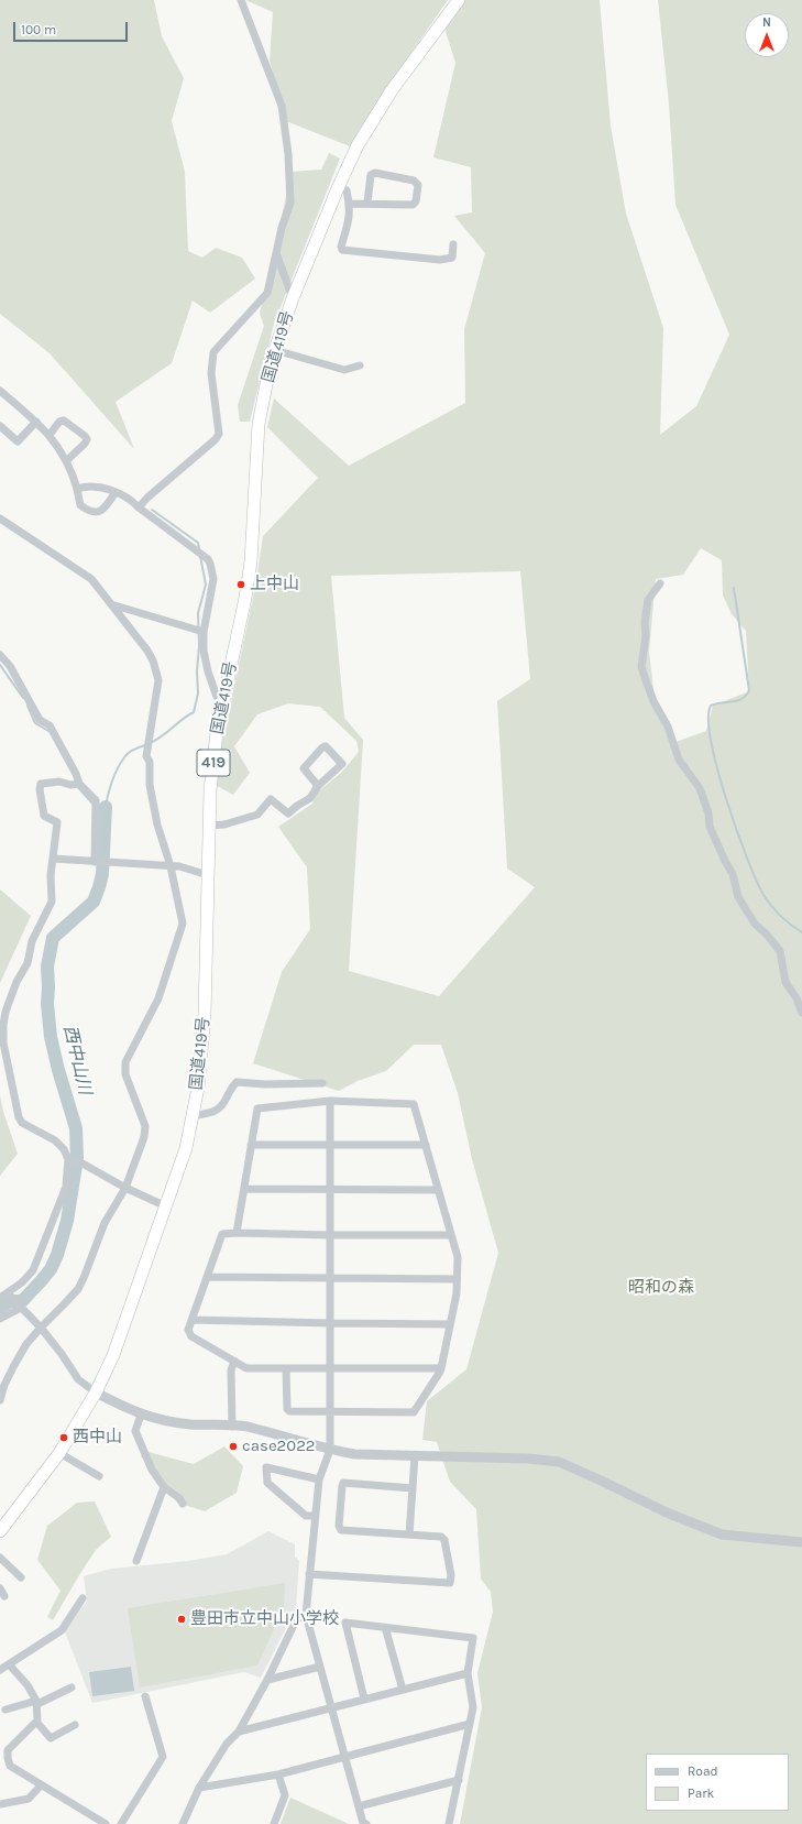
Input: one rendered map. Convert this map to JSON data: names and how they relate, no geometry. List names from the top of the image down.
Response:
{
  "streets": {
    "highway": ["国道419号", "419"]
  },
  "water": ["西中山川"],
  "parks": ["昭和の森"],
  "places": [
    "上中山",
    "西中山",
    "case2022",
    "豊田市立中山小学校"
  ],
  "legend": ["Road", "Park"],
  "scale_bar": "100 m",
  "north": "top"
}
